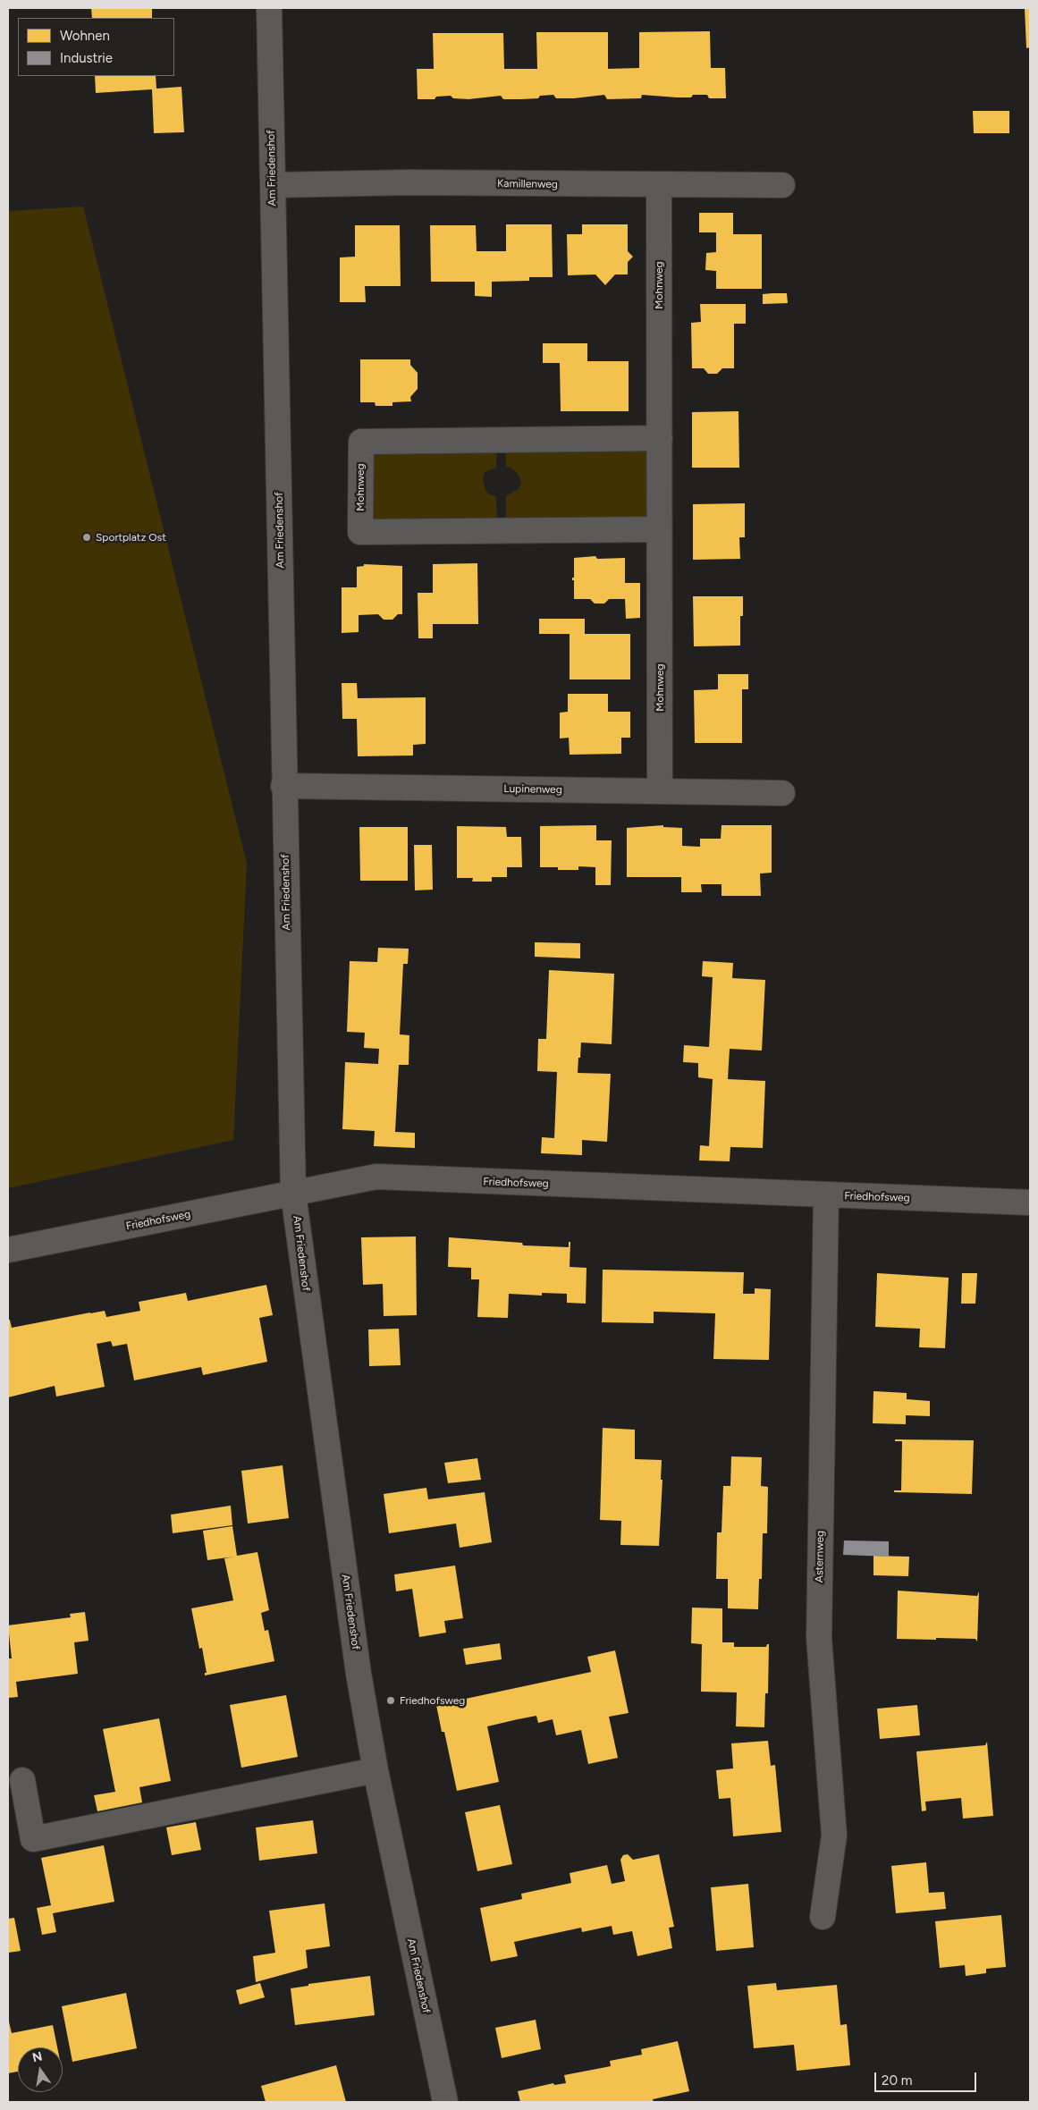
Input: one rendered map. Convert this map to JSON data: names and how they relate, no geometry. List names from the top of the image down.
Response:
{
  "streets": {
    "street": [
      "Am Friedenshof",
      "Kamillenweg",
      "Mohnweg",
      "Lupinenweg",
      "Friedhofsweg",
      "Asternweg"
    ]
  },
  "crossings": [
    ["Am Friedenshof", "Kamillenweg"],
    ["Am Friedenshof", "Lupinenweg"],
    ["Am Friedenshof", "Friedhofsweg"],
    ["Kamillenweg", "Mohnweg"],
    ["Mohnweg", "Lupinenweg"],
    ["Friedhofsweg", "Asternweg"]
  ],
  "places": ["Sportplatz Ost", "Friedhofsweg"],
  "legend": ["Wohnen", "Industrie"],
  "scale_bar": "20 m",
  "north": "top"
}
